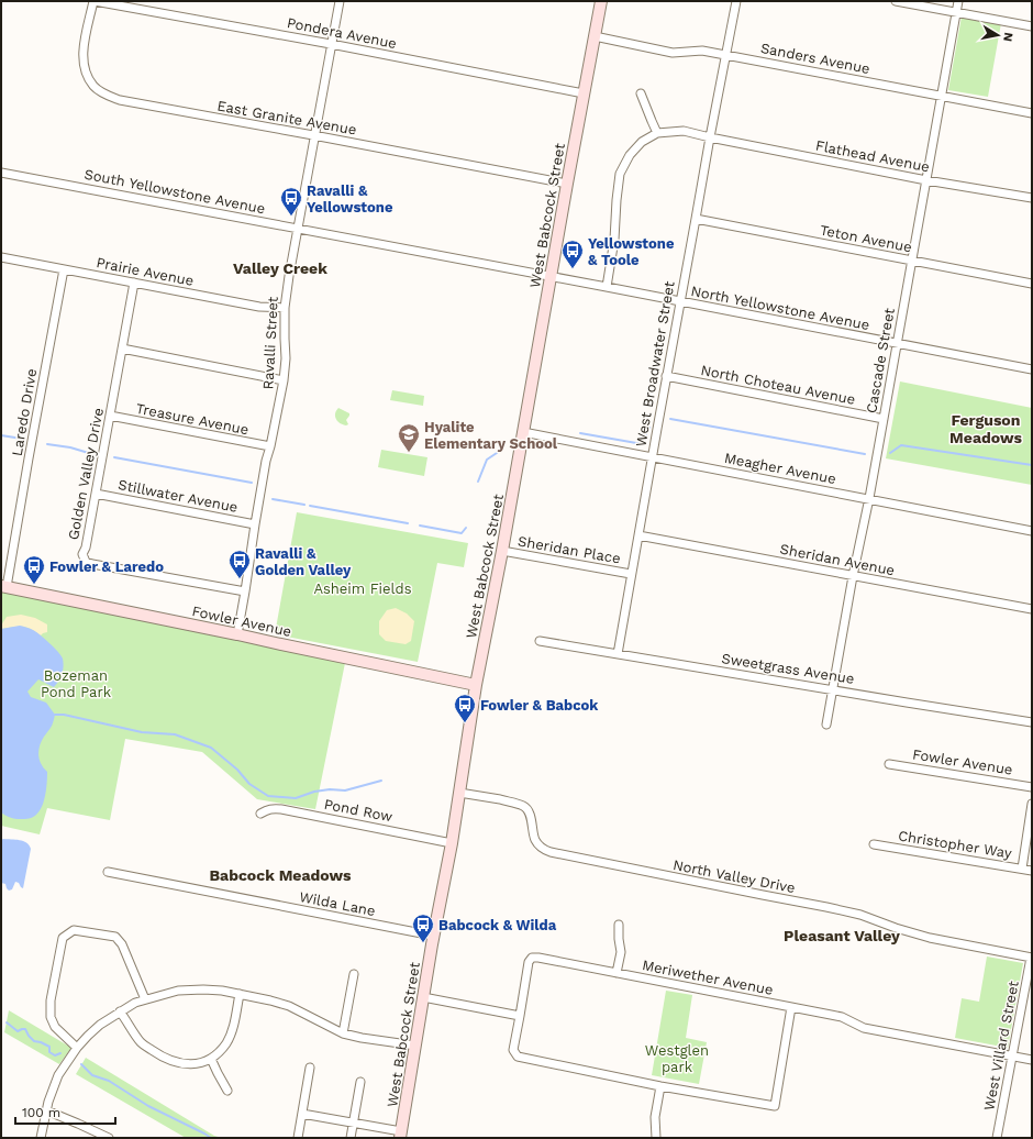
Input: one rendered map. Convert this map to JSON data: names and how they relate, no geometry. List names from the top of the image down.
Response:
{
  "streets": {
    "street": [
      "Pondera Avenue",
      "Sanders Avenue",
      "East Granite Avenue",
      "Flathead Avenue",
      "South Yellowstone Avenue",
      "West Babcock Street",
      "Teton Avenue",
      "Prairie Avenue",
      "North Yellowstone Avenue",
      "Ravalli Street",
      "Cascade Street",
      "West Broadwater Street",
      "North Choteau Avenue",
      "Laredo Drive",
      "Treasure Avenue",
      "Meagher Avenue",
      "Golden Valley Drive",
      "Stillwater Avenue",
      "Sheridan Place",
      "Sheridan Avenue",
      "Fowler Avenue",
      "Sweetgrass Avenue",
      "Pond Row",
      "Christopher Way",
      "North Valley Drive",
      "Wilda Lane",
      "Meriwether Avenue",
      "West Villard Street"
    ]
  },
  "crossings": [
    ["Pondera Avenue", "East Granite Avenue"],
    ["Pondera Avenue", "West Babcock Street"],
    ["Pondera Avenue", "Ravalli Street"],
    ["Sanders Avenue", "West Babcock Street"],
    ["Sanders Avenue", "Cascade Street"],
    ["Sanders Avenue", "West Broadwater Street"],
    ["East Granite Avenue", "West Babcock Street"],
    ["East Granite Avenue", "Ravalli Street"],
    ["Flathead Avenue", "Cascade Street"],
    ["Flathead Avenue", "West Broadwater Street"],
    ["South Yellowstone Avenue", "West Babcock Street"],
    ["South Yellowstone Avenue", "North Yellowstone Avenue"],
    ["South Yellowstone Avenue", "Ravalli Street"],
    ["South Yellowstone Avenue", "West Broadwater Street"],
    ["West Babcock Street", "Meagher Avenue"],
    ["West Babcock Street", "Sheridan Place"],
    ["West Babcock Street", "Fowler Avenue"],
    ["West Babcock Street", "Pond Row"],
    ["West Babcock Street", "North Valley Drive"],
    ["West Babcock Street", "Wilda Lane"],
    ["Teton Avenue", "Cascade Street"],
    ["Teton Avenue", "West Broadwater Street"],
    ["Prairie Avenue", "Ravalli Street"],
    ["Prairie Avenue", "Laredo Drive"],
    ["Prairie Avenue", "Golden Valley Drive"],
    ["North Yellowstone Avenue", "Cascade Street"],
    ["North Yellowstone Avenue", "West Broadwater Street"],
    ["Ravalli Street", "Treasure Avenue"],
    ["Ravalli Street", "Golden Valley Drive"],
    ["Ravalli Street", "Stillwater Avenue"],
    ["Ravalli Street", "Fowler Avenue"],
    ["Cascade Street", "North Choteau Avenue"],
    ["Cascade Street", "Meagher Avenue"],
    ["Cascade Street", "Sheridan Avenue"],
    ["Cascade Street", "Sweetgrass Avenue"],
    ["West Broadwater Street", "North Choteau Avenue"],
    ["West Broadwater Street", "Meagher Avenue"],
    ["West Broadwater Street", "Sheridan Place"],
    ["West Broadwater Street", "Sheridan Avenue"],
    ["West Broadwater Street", "Sweetgrass Avenue"],
    ["Laredo Drive", "Fowler Avenue"],
    ["Treasure Avenue", "Golden Valley Drive"],
    ["Golden Valley Drive", "Stillwater Avenue"],
    ["North Valley Drive", "West Villard Street"],
    ["Meriwether Avenue", "West Villard Street"]
  ],
  "districts": [
    "Valley Creek",
    "Ferguson Meadows",
    "Babcock Meadows",
    "Pleasant Valley"
  ],
  "parks": ["Asheim Fields", "Bozeman Pond Park", "Westglen park"],
  "places": {
    "bus stop": [
      "Ravalli & Yellowstone",
      "Yellowstone & Toole",
      "Ravalli & Golden Valley",
      "Fowler & Laredo",
      "Fowler & Babcok",
      "Babcock & Wilda"
    ],
    "school or university": ["Hyalite Elementary School"]
  },
  "scale_bar": "100 m",
  "north": "right"
}
